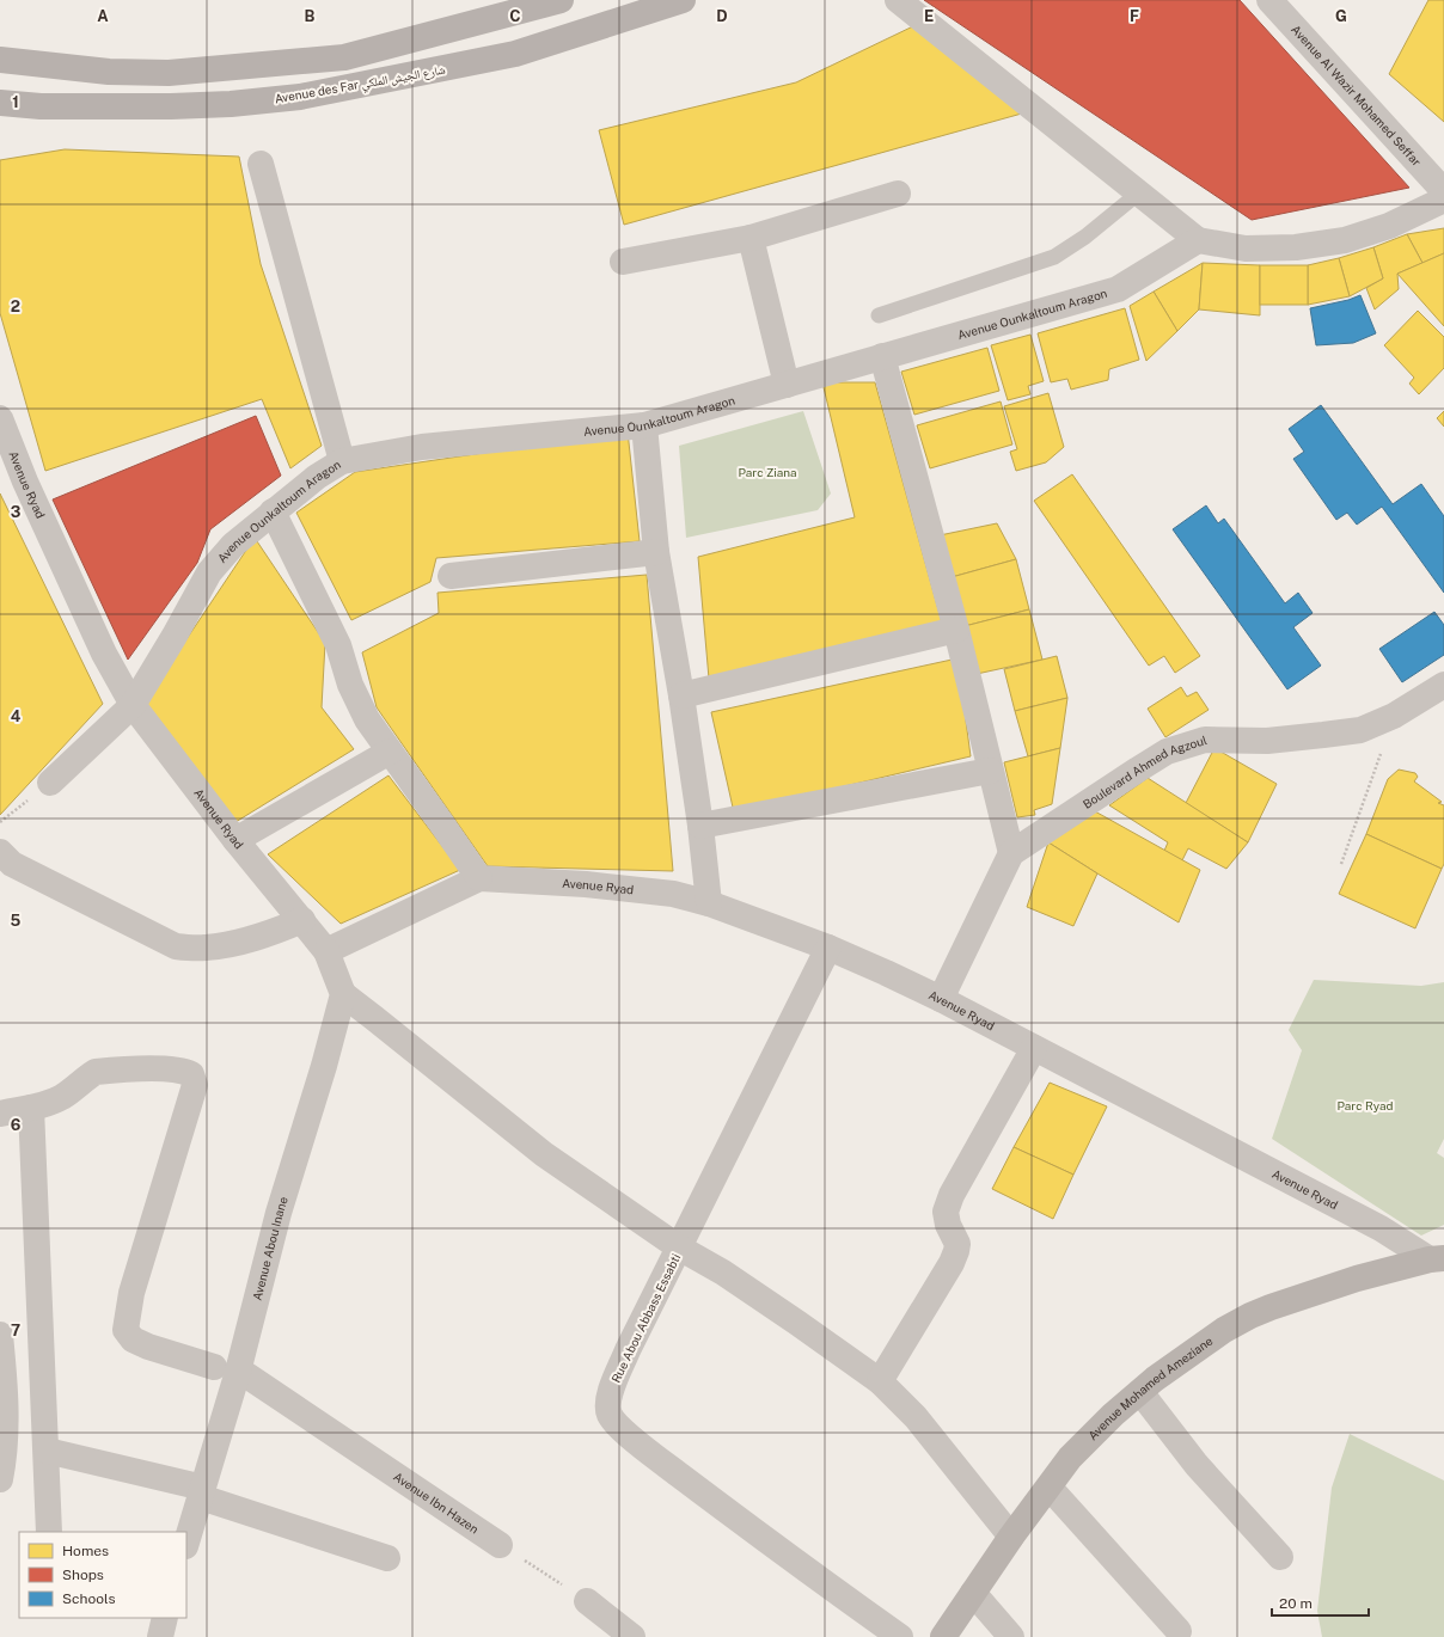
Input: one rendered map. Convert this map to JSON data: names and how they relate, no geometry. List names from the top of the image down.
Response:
{
  "streets": {
    "main road": ["Avenue des Far شارع الجيش الملكي"],
    "street": [
      "Avenue Al Wazir Mohamed Seffar",
      "Avenue Ounkaltoum Aragon",
      "Avenue Ryad",
      "Boulevard Ahmed Agzoul",
      "Avenue Abou Inane",
      "Rue Abou Abbass Essabti",
      "Avenue Mohamed Ameziane",
      "Avenue Ibn Hazen"
    ]
  },
  "crossings": [
    ["Avenue Ounkaltoum Aragon", "Avenue Ryad"],
    ["Avenue Ryad", "Rue Abou Abbass Essabti"],
    ["Avenue Ryad", "Avenue Mohamed Ameziane"],
    ["Avenue Abou Inane", "Avenue Ibn Hazen"]
  ],
  "parks": ["Parc Ziana", "Parc Ryad"],
  "legend": ["Homes", "Shops", "Schools"],
  "scale_bar": "20 m",
  "grid": {
    "columns": [
      "A",
      "B",
      "C",
      "D",
      "E",
      "F",
      "G"
    ],
    "rows": [
      "1",
      "2",
      "3",
      "4",
      "5",
      "6",
      "7"
    ]
  }
}
